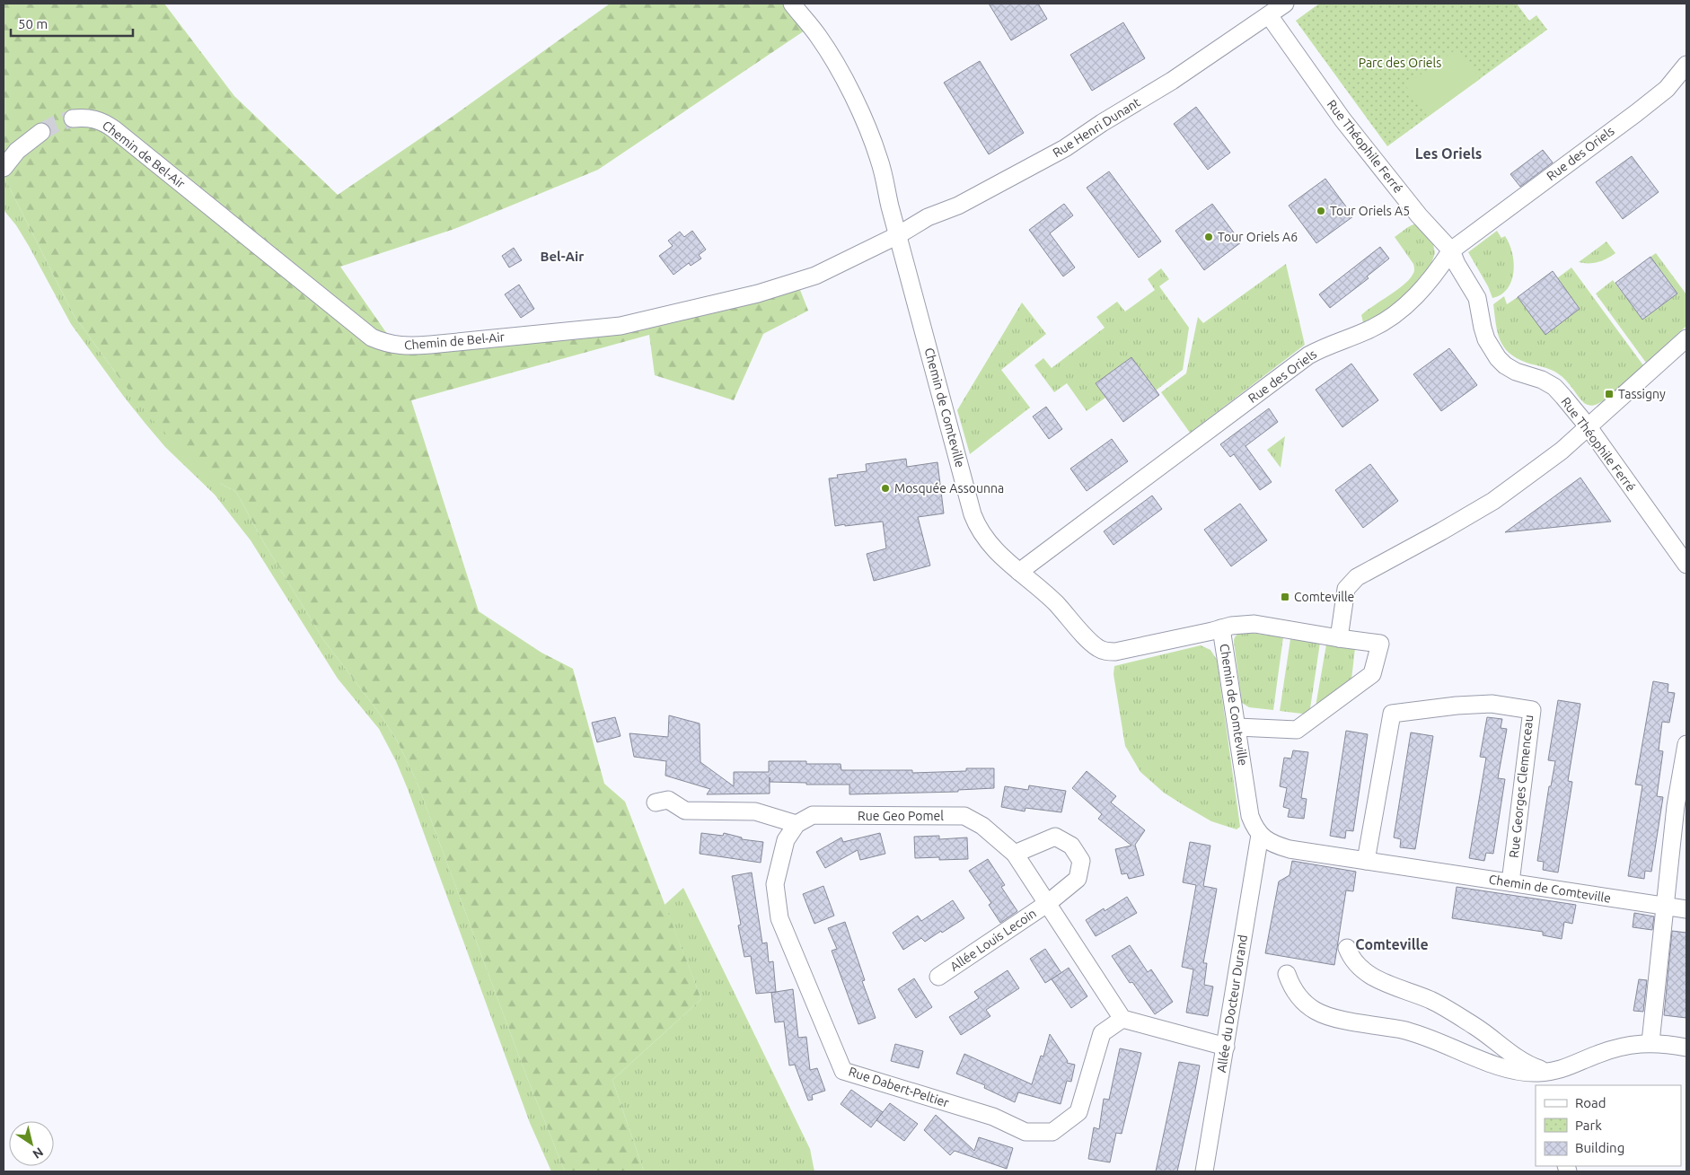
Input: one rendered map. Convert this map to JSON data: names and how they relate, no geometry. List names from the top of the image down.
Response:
{
  "streets": {
    "street": [
      "Rue Henri Dunant",
      "Rue Théophile Ferré",
      "Rue des Oriels",
      "Chemin de Bel-Air",
      "Chemin de Comteville",
      "Rue Georges Clemenceau",
      "Rue Geo Pomel",
      "Allée Louis Lecoin",
      "Allée du Docteur Durand",
      "Rue Dabert-Peltier"
    ]
  },
  "crossings": [
    ["Rue Henri Dunant", "Rue Théophile Ferré"],
    ["Rue Henri Dunant", "Chemin de Bel-Air"],
    ["Rue Henri Dunant", "Chemin de Comteville"],
    ["Rue Théophile Ferré", "Rue des Oriels"],
    ["Rue des Oriels", "Chemin de Comteville"],
    ["Chemin de Bel-Air", "Chemin de Comteville"],
    ["Chemin de Comteville", "Rue Georges Clemenceau"],
    ["Chemin de Comteville", "Allée du Docteur Durand"],
    ["Rue Geo Pomel", "Allée Louis Lecoin"],
    ["Rue Geo Pomel", "Rue Dabert-Peltier"]
  ],
  "districts": ["Les Oriels", "Bel-Air", "Comteville"],
  "parks": ["Parc des Oriels"],
  "places": {
    "other": ["Tour Oriels A5", "Tour Oriels A6", "Mosquée Assounna"],
    "transit": ["Tassigny", "Comteville"]
  },
  "legend": ["Road", "Park", "Building"],
  "scale_bar": "50 m",
  "north": "bottom right"
}
